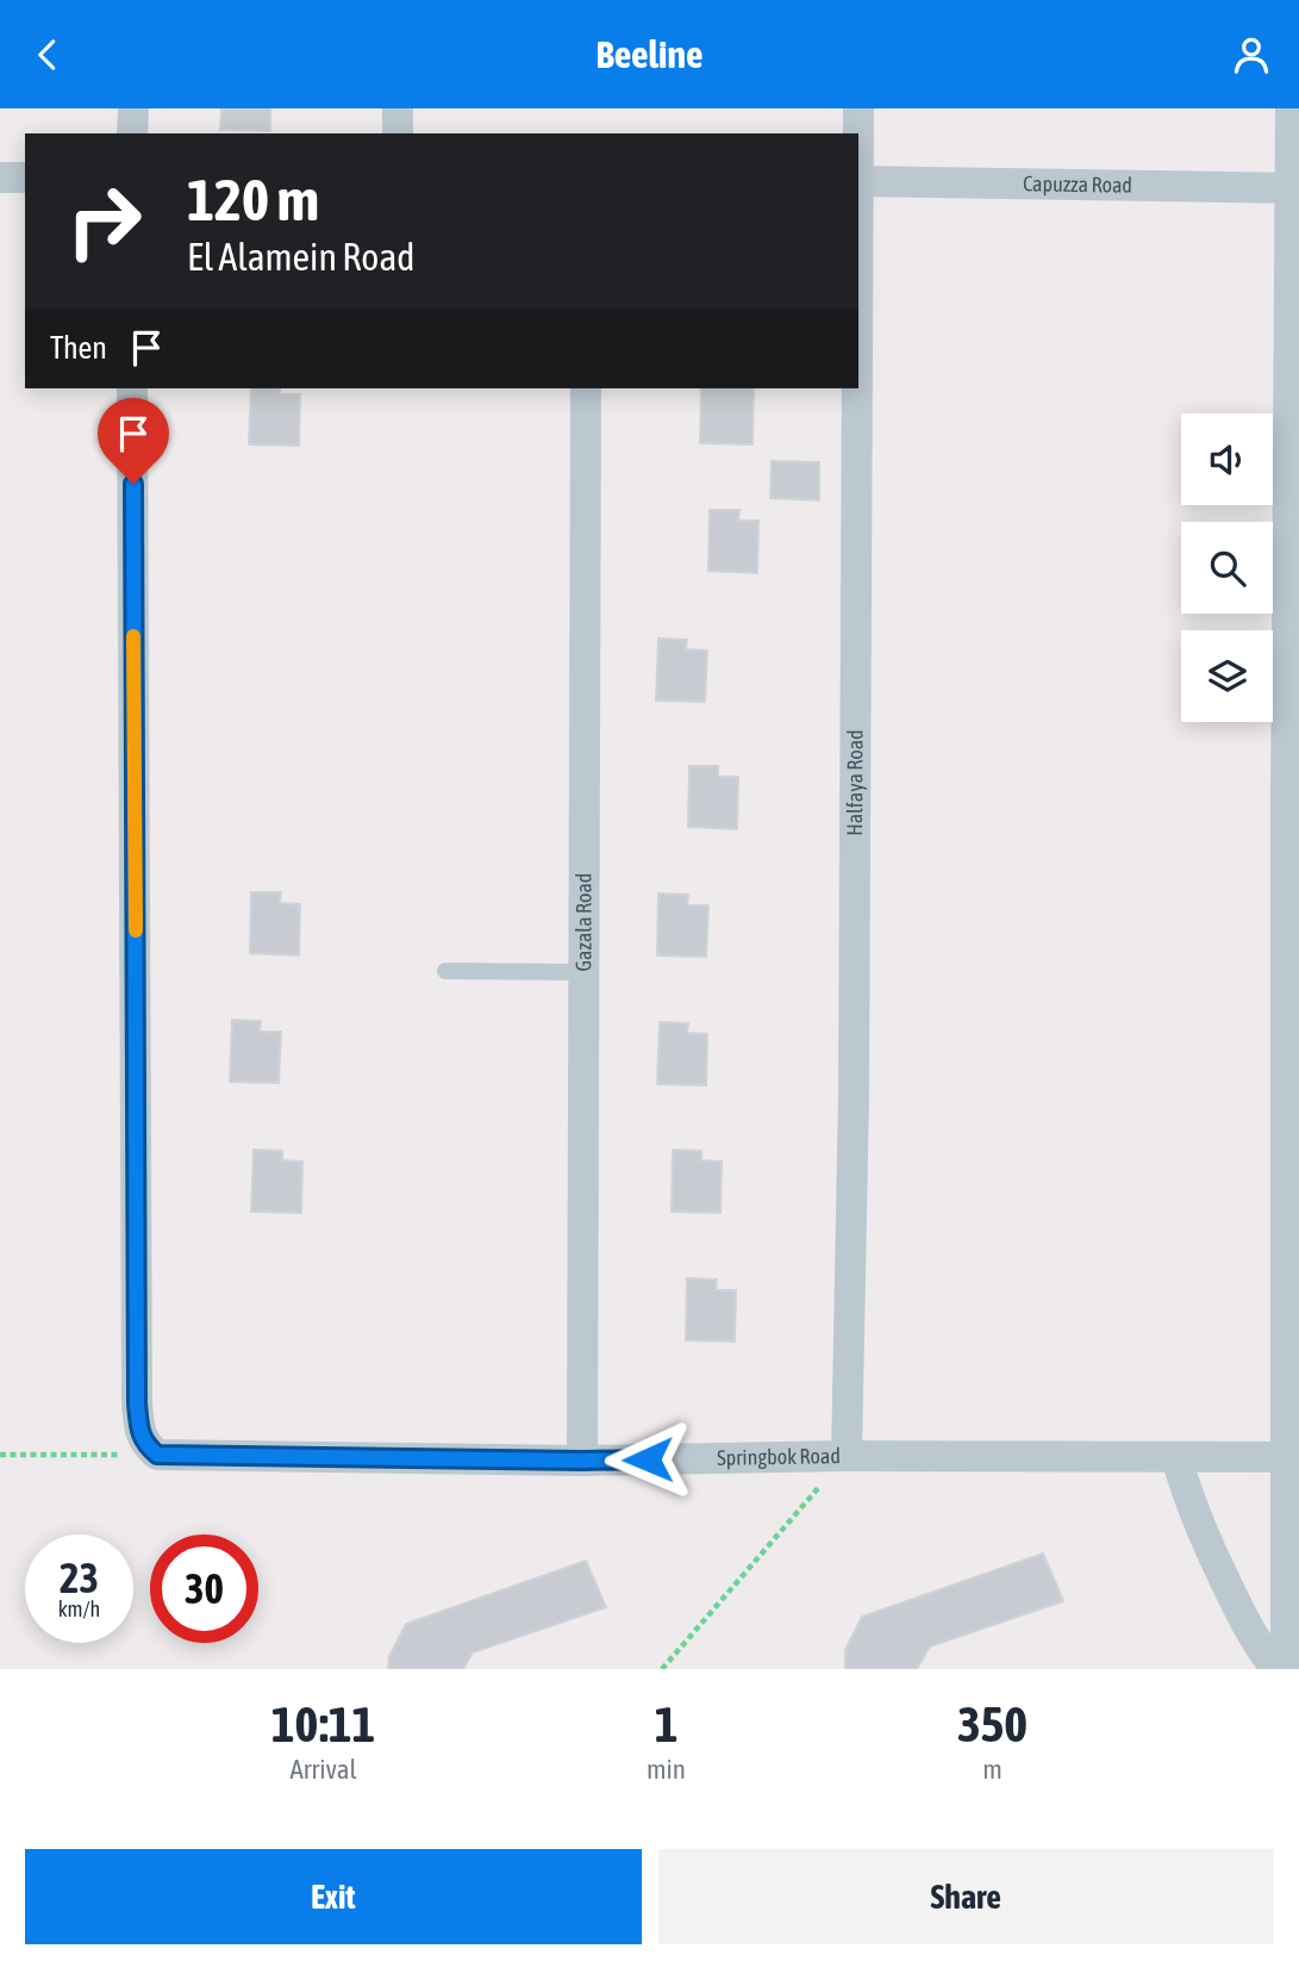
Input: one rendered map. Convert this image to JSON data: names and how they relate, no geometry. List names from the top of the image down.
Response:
{
  "streets": {
    "street": [
      "Capuzza Road",
      "Halfaya Road",
      "Gazala Road",
      "Springbok Road"
    ]
  },
  "crossings": [
    ["Halfaya Road", "Springbok Road"],
    ["Gazala Road", "Springbok Road"]
  ],
  "page": {
    "header": "Beeline",
    "turn": ["120 m", "El Alamein Road"],
    "then": "Then",
    "speed": "23 km/h",
    "limit": "30",
    "eta": [
      "10:11",
      "Arrival",
      "1",
      "min",
      "350",
      "m"
    ],
    "buttons": ["Exit", "Share"]
  }
}
